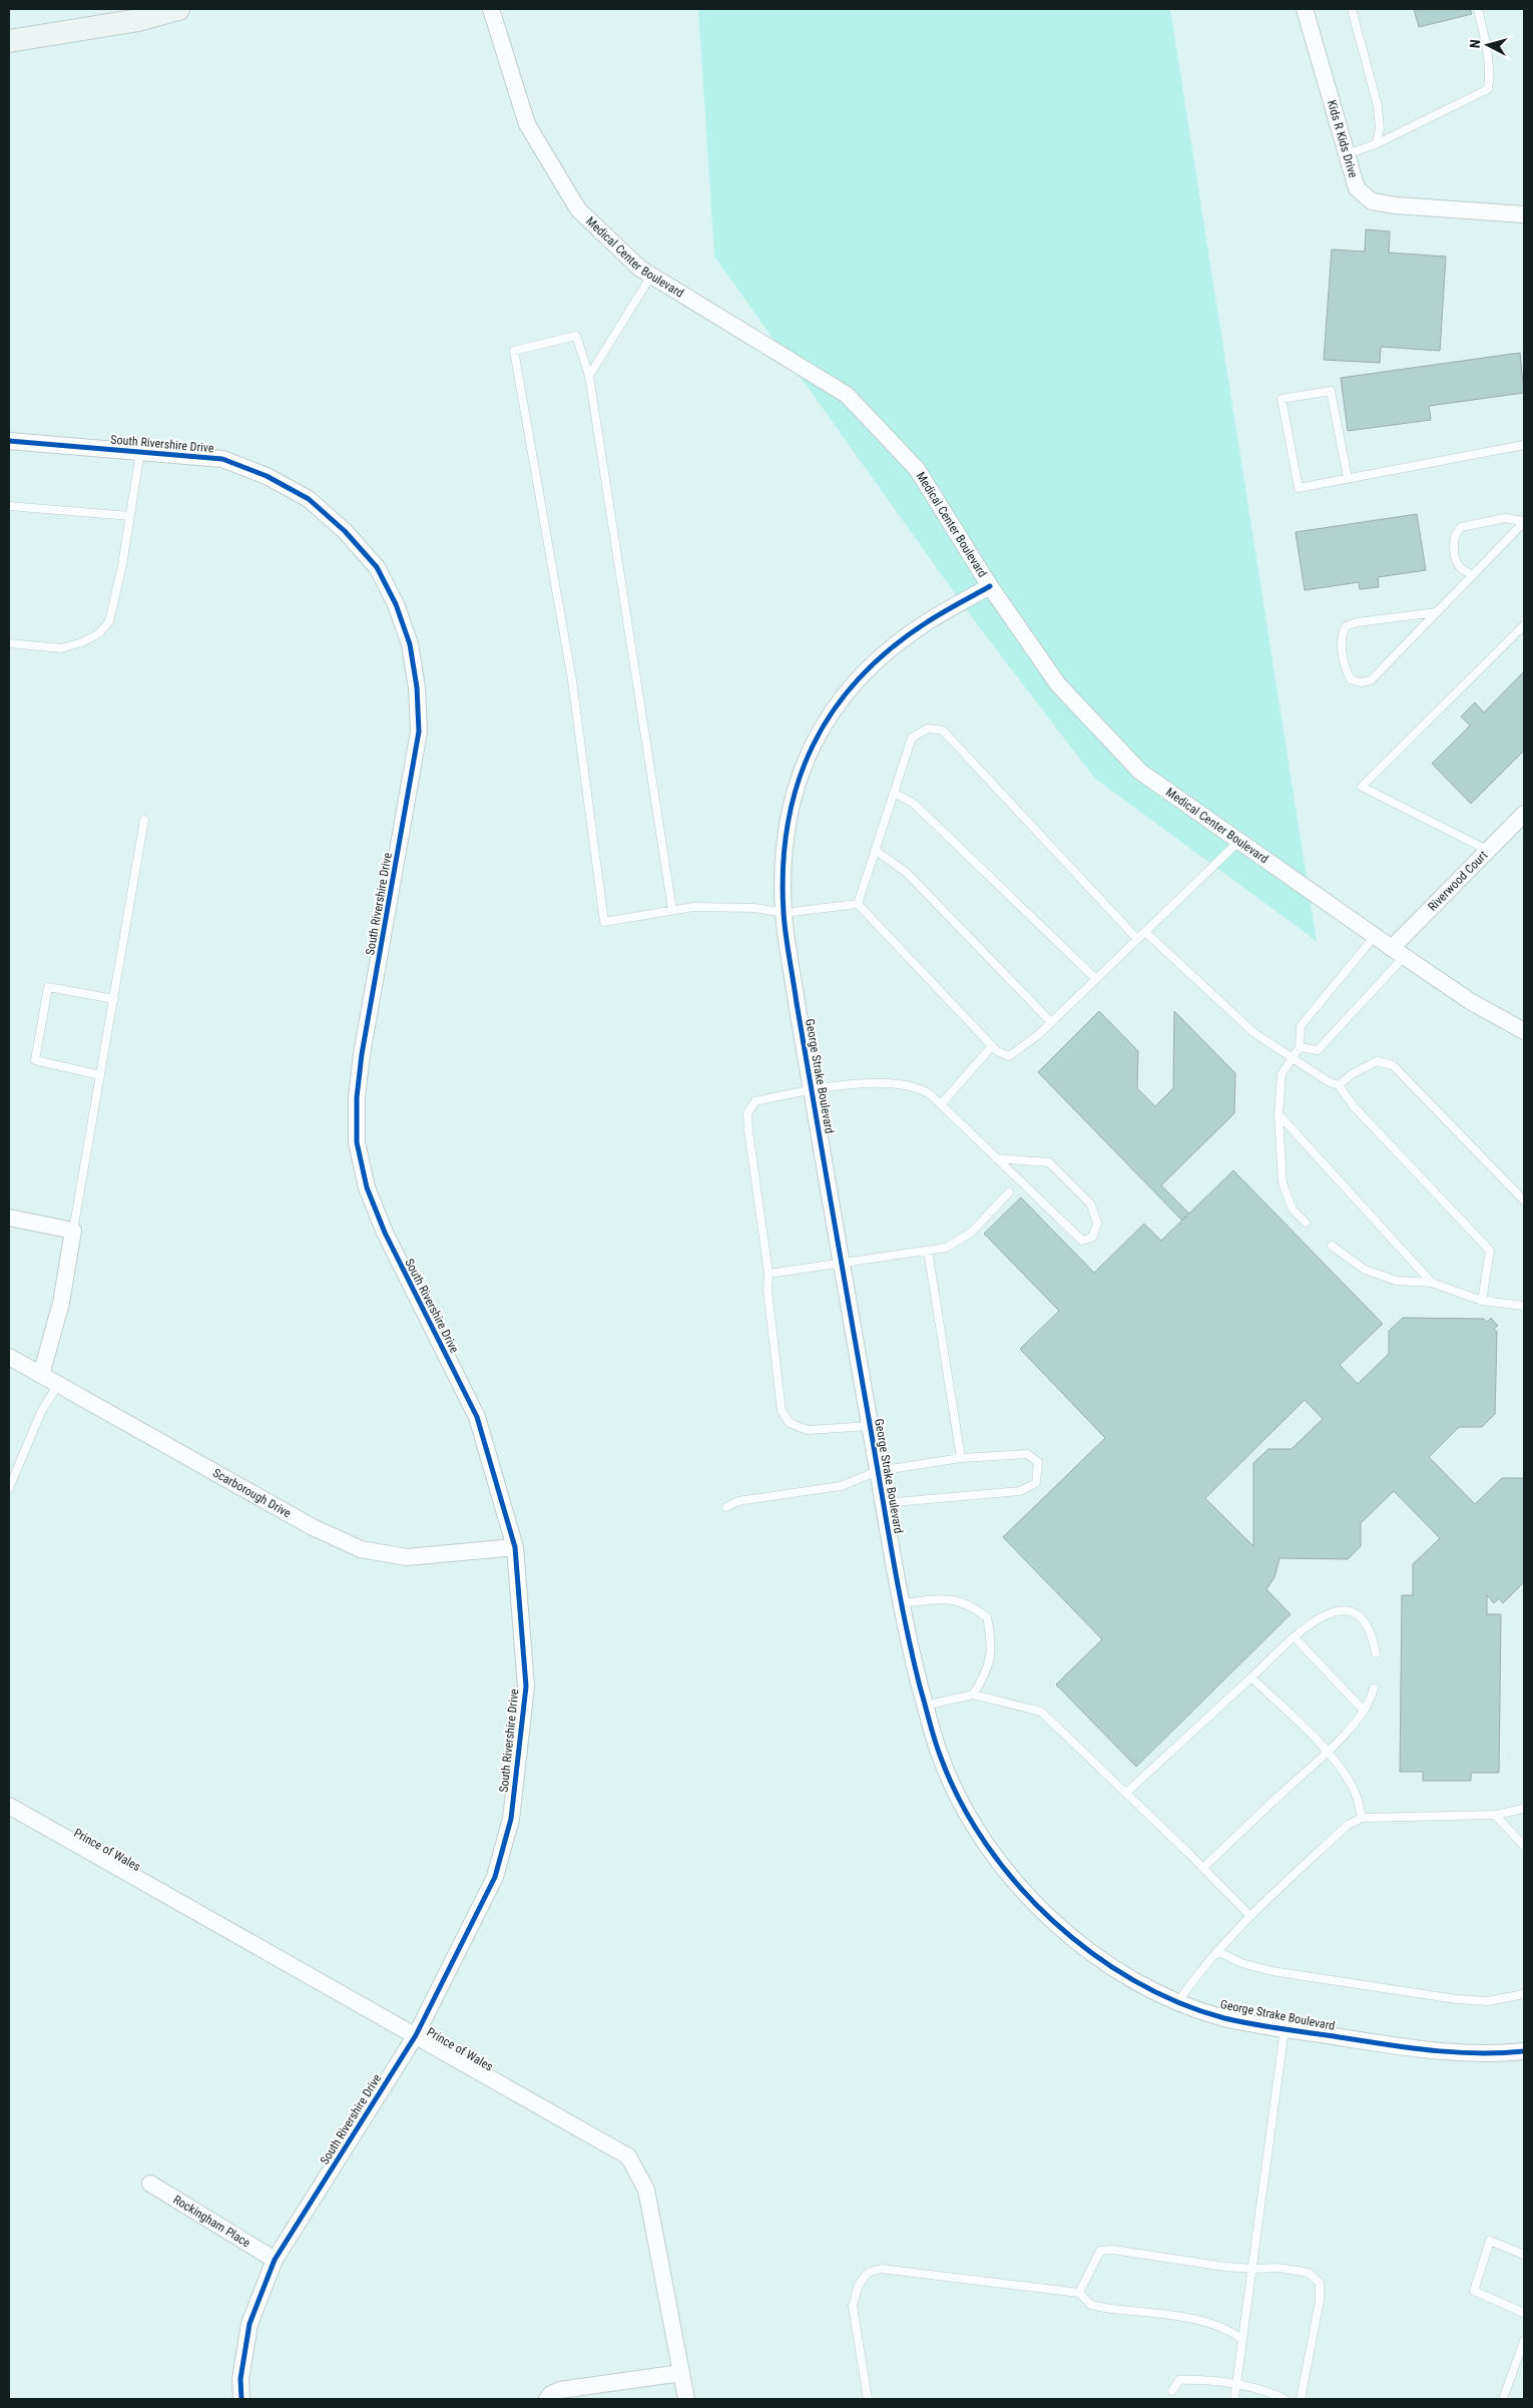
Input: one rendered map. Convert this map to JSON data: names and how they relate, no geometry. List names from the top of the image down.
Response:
{
  "streets": {
    "street": [
      "Kids R Kids Drive",
      "Medical Center Boulevard",
      "South Rivershire Drive",
      "Riverwood Court",
      "George Strake Boulevard",
      "Scarborough Drive",
      "Prince of Wales",
      "Rockingham Place"
    ]
  },
  "crossings": [
    ["Medical Center Boulevard", "Riverwood Court"],
    ["Medical Center Boulevard", "George Strake Boulevard"],
    ["South Rivershire Drive", "Scarborough Drive"],
    ["South Rivershire Drive", "Prince of Wales"],
    ["South Rivershire Drive", "Rockingham Place"]
  ],
  "north": "left"
}
